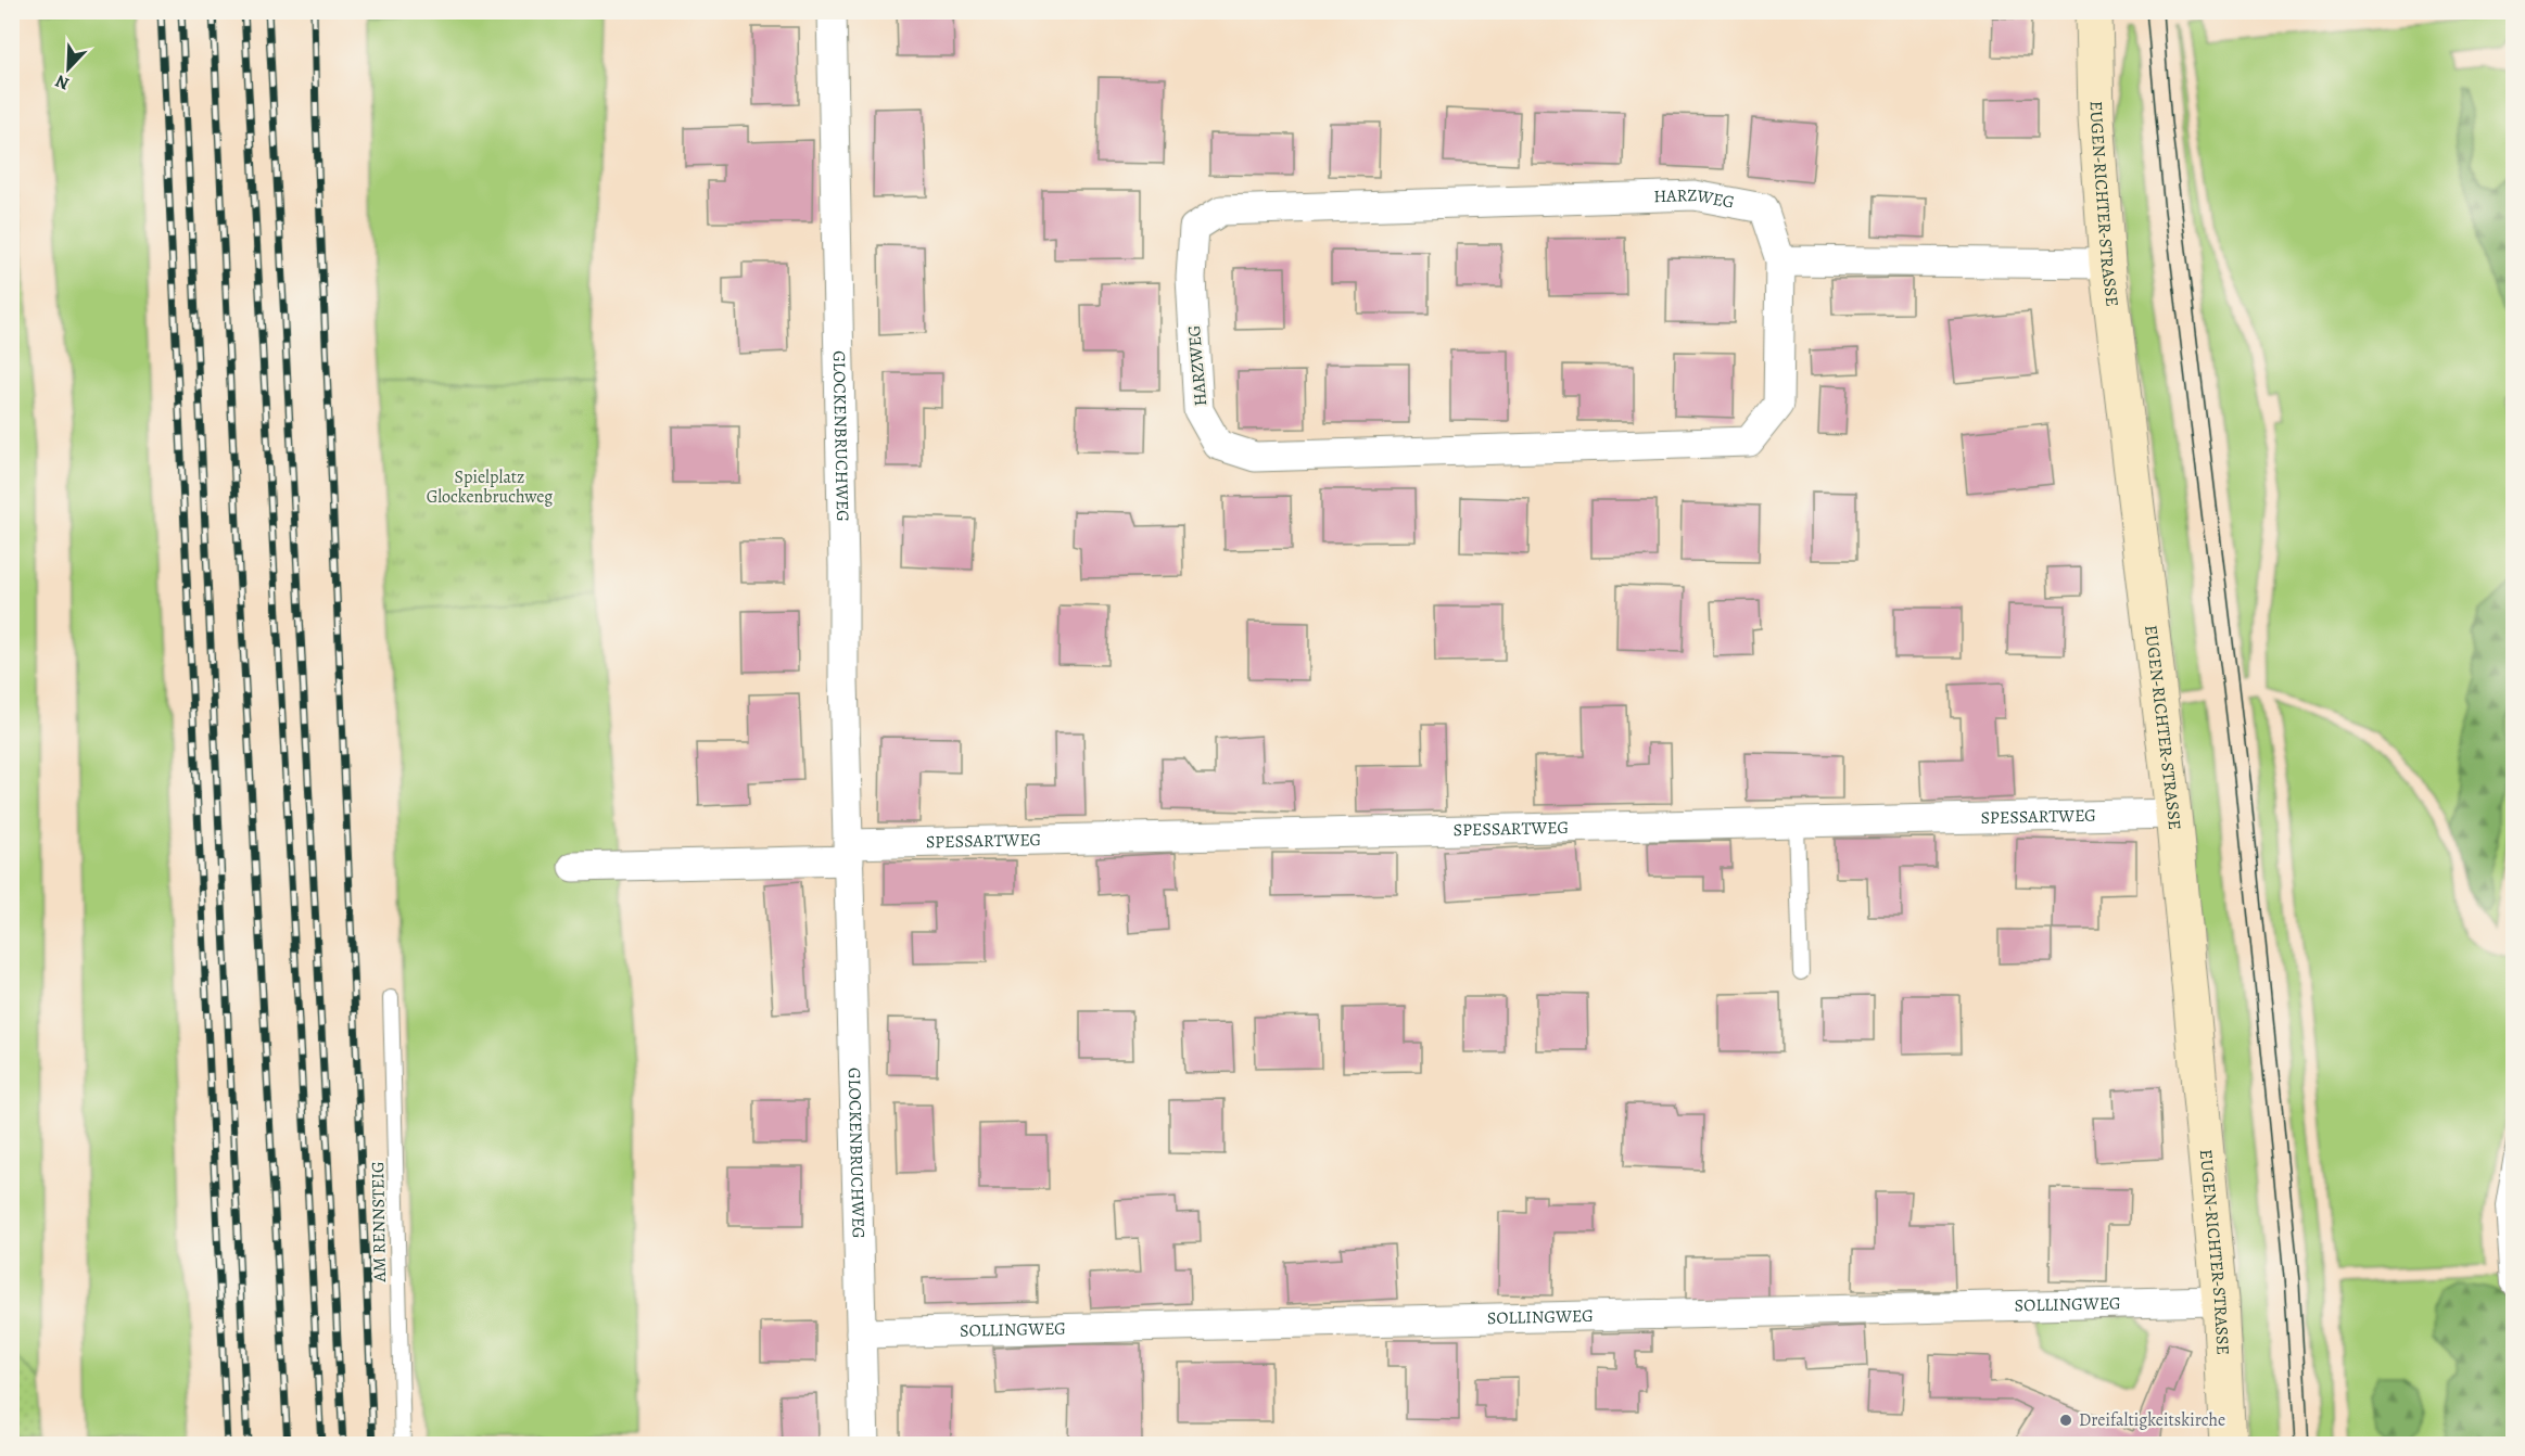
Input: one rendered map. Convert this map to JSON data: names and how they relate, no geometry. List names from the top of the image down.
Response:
{
  "streets": {
    "main road": ["EUGEN-RICHTER-STRASSE"],
    "street": [
      "HARZWEG",
      "GLOCKENBRUCHWEG",
      "SPESSARTWEG",
      "SOLLINGWEG"
    ],
    "lane": ["AM RENNSTEIG"]
  },
  "crossings": [
    ["EUGEN-RICHTER-STRASSE", "SPESSARTWEG"],
    ["EUGEN-RICHTER-STRASSE", "SOLLINGWEG"],
    ["GLOCKENBRUCHWEG", "SPESSARTWEG"],
    ["GLOCKENBRUCHWEG", "SOLLINGWEG"]
  ],
  "parks": ["Spielplatz Glockenbruchweg"],
  "places": ["Dreifaltigkeitskirche"],
  "north": "bottom left"
}
